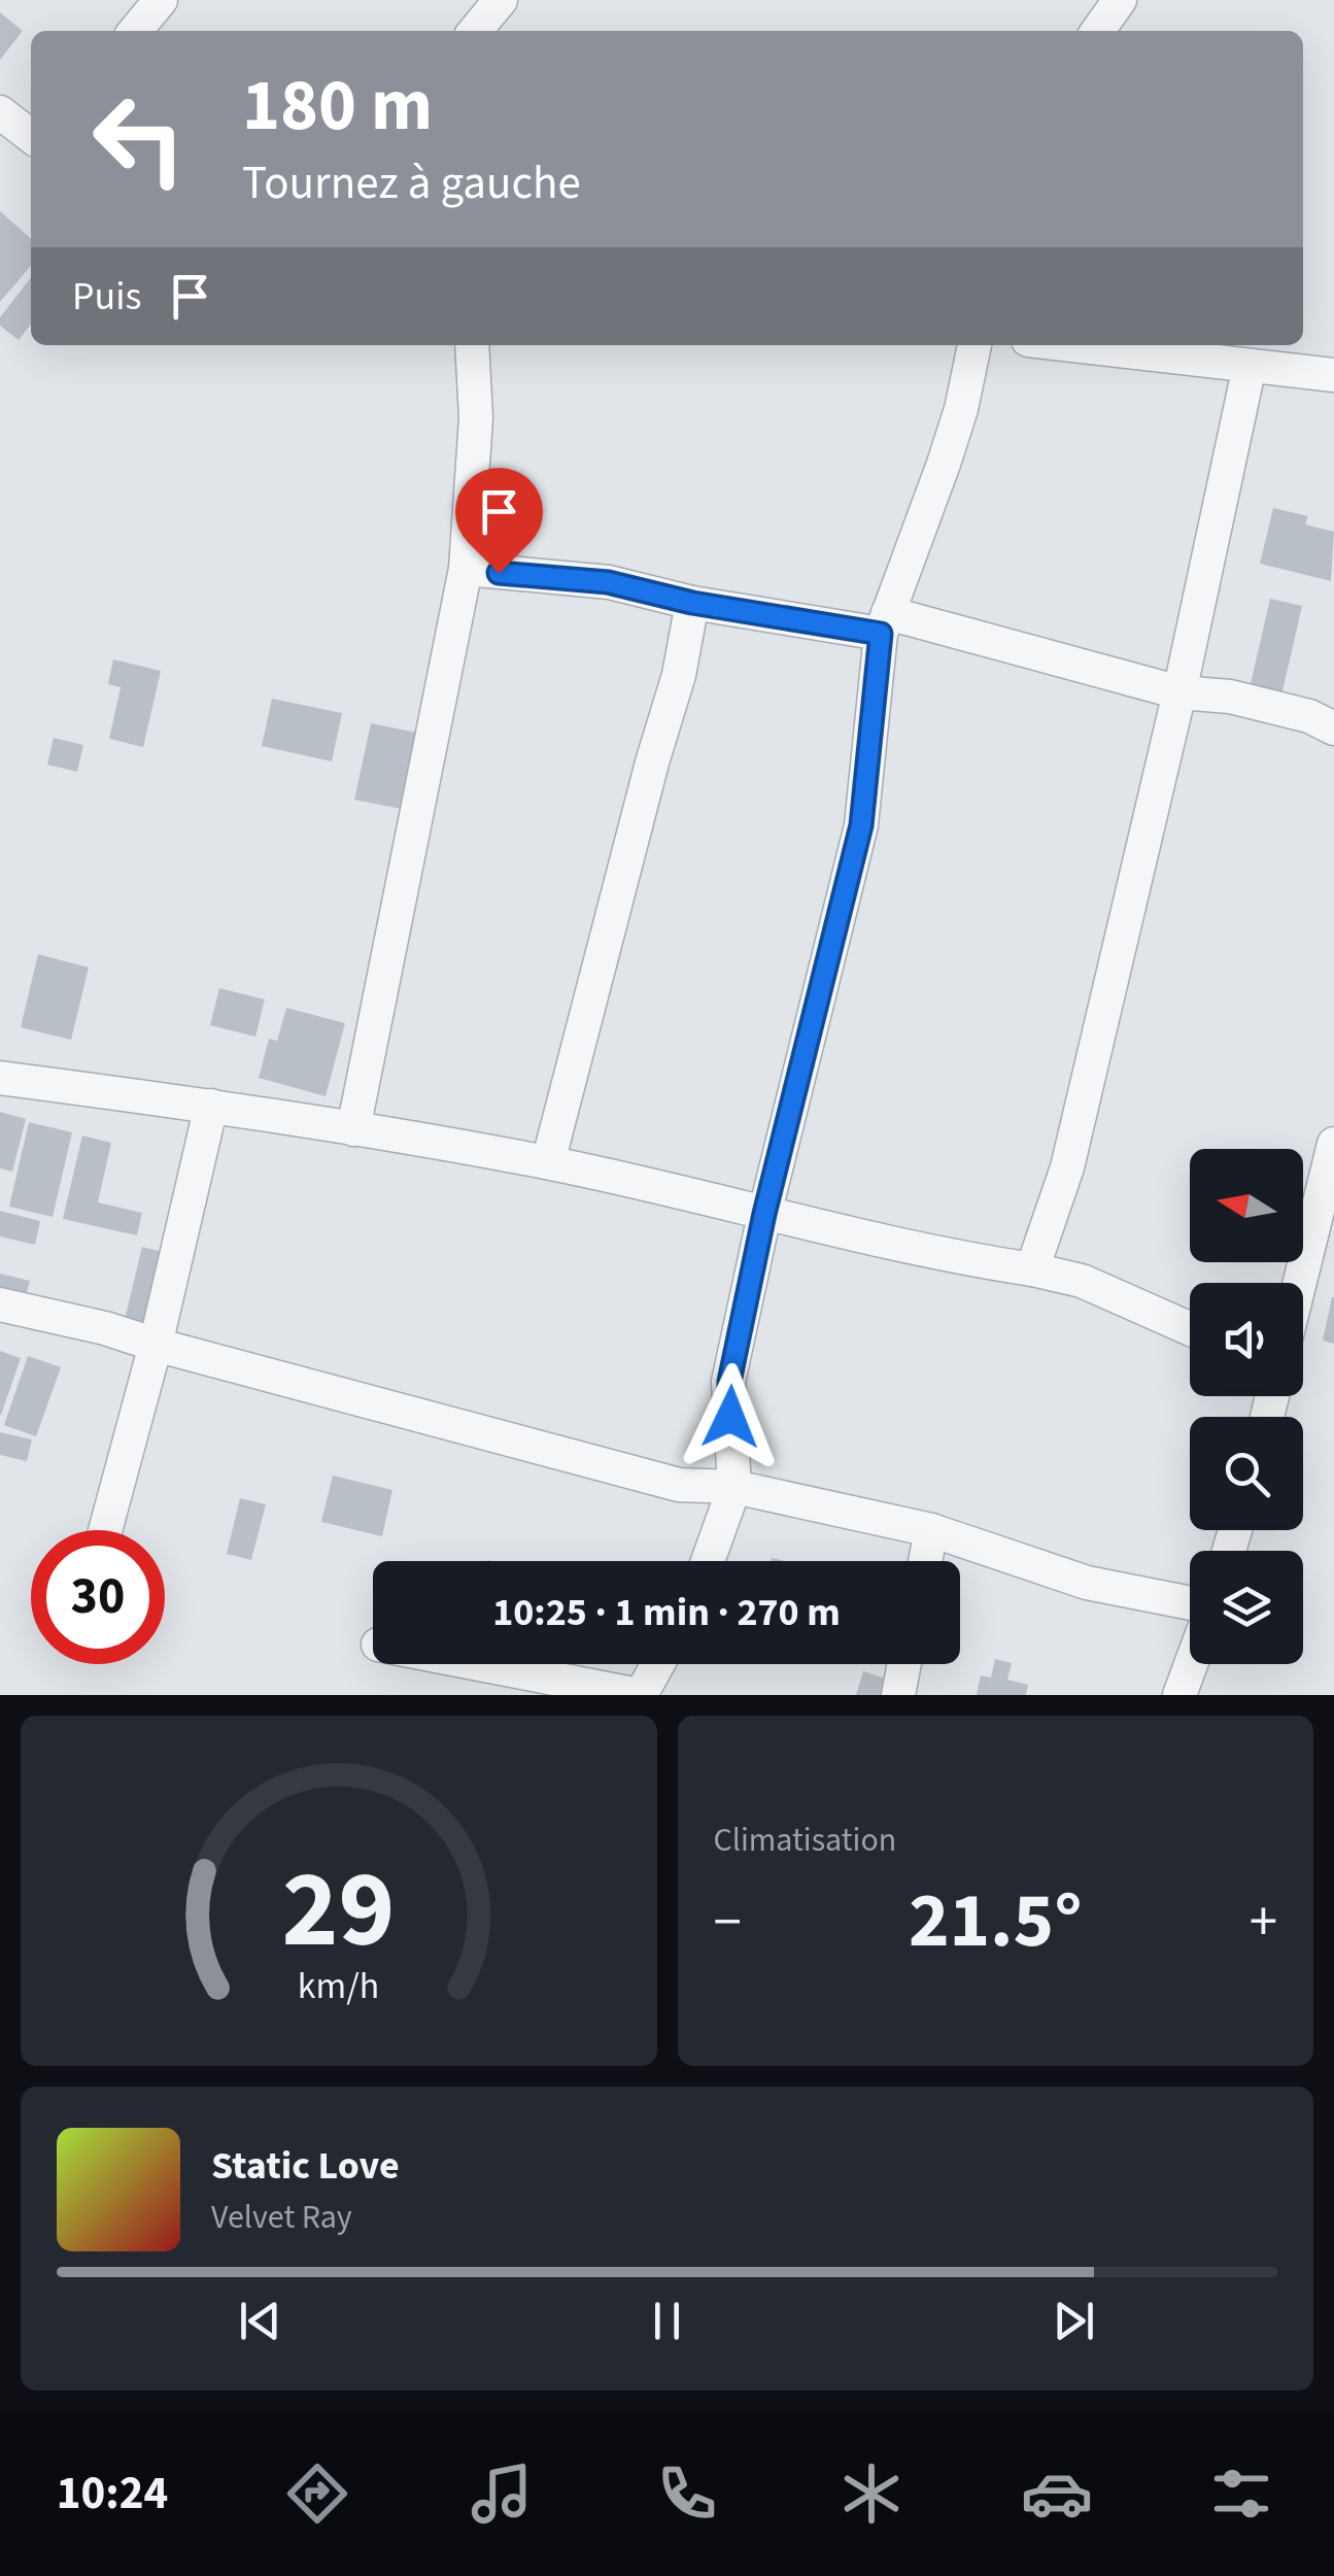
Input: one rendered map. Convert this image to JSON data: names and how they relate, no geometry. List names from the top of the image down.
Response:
{
  "north": "left",
  "page": {
    "turn": ["180 m", "Tournez à gauche"],
    "then": "Puis",
    "limit": "30",
    "trip": "10:25 · 1 min · 270 m",
    "tile": "Climatisation",
    "heat": ["−", "21.5°", "+"],
    "song": ["Static Love", "Velvet Ray"],
    "tabs": "10:24",
    "gauge": ["29", "km/h"]
  }
}
